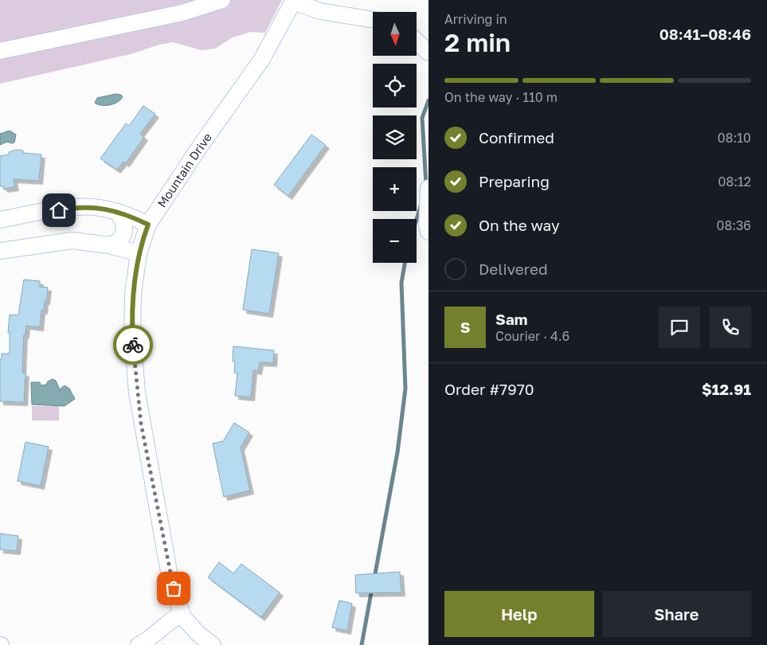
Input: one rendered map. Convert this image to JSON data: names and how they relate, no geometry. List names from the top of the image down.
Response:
{
  "streets": {
    "street": ["Mountain Drive"]
  },
  "north": "bottom",
  "page": {
    "heading": ["2 min", "Arriving in", "08:41–08:46"],
    "panel": [
      "Sam",
      "Courier · 4.6",
      "Order #7970",
      "$12.91"
    ],
    "map_buttons": ["+", "−"],
    "bar": "On the way · 110 m",
    "list": [
      ["Confirmed", "08:10"],
      ["Preparing", "08:12"],
      ["On the way", "08:36"],
      "Delivered"
    ],
    "round": "S",
    "buttons": ["Help", "Share"]
  }
}
